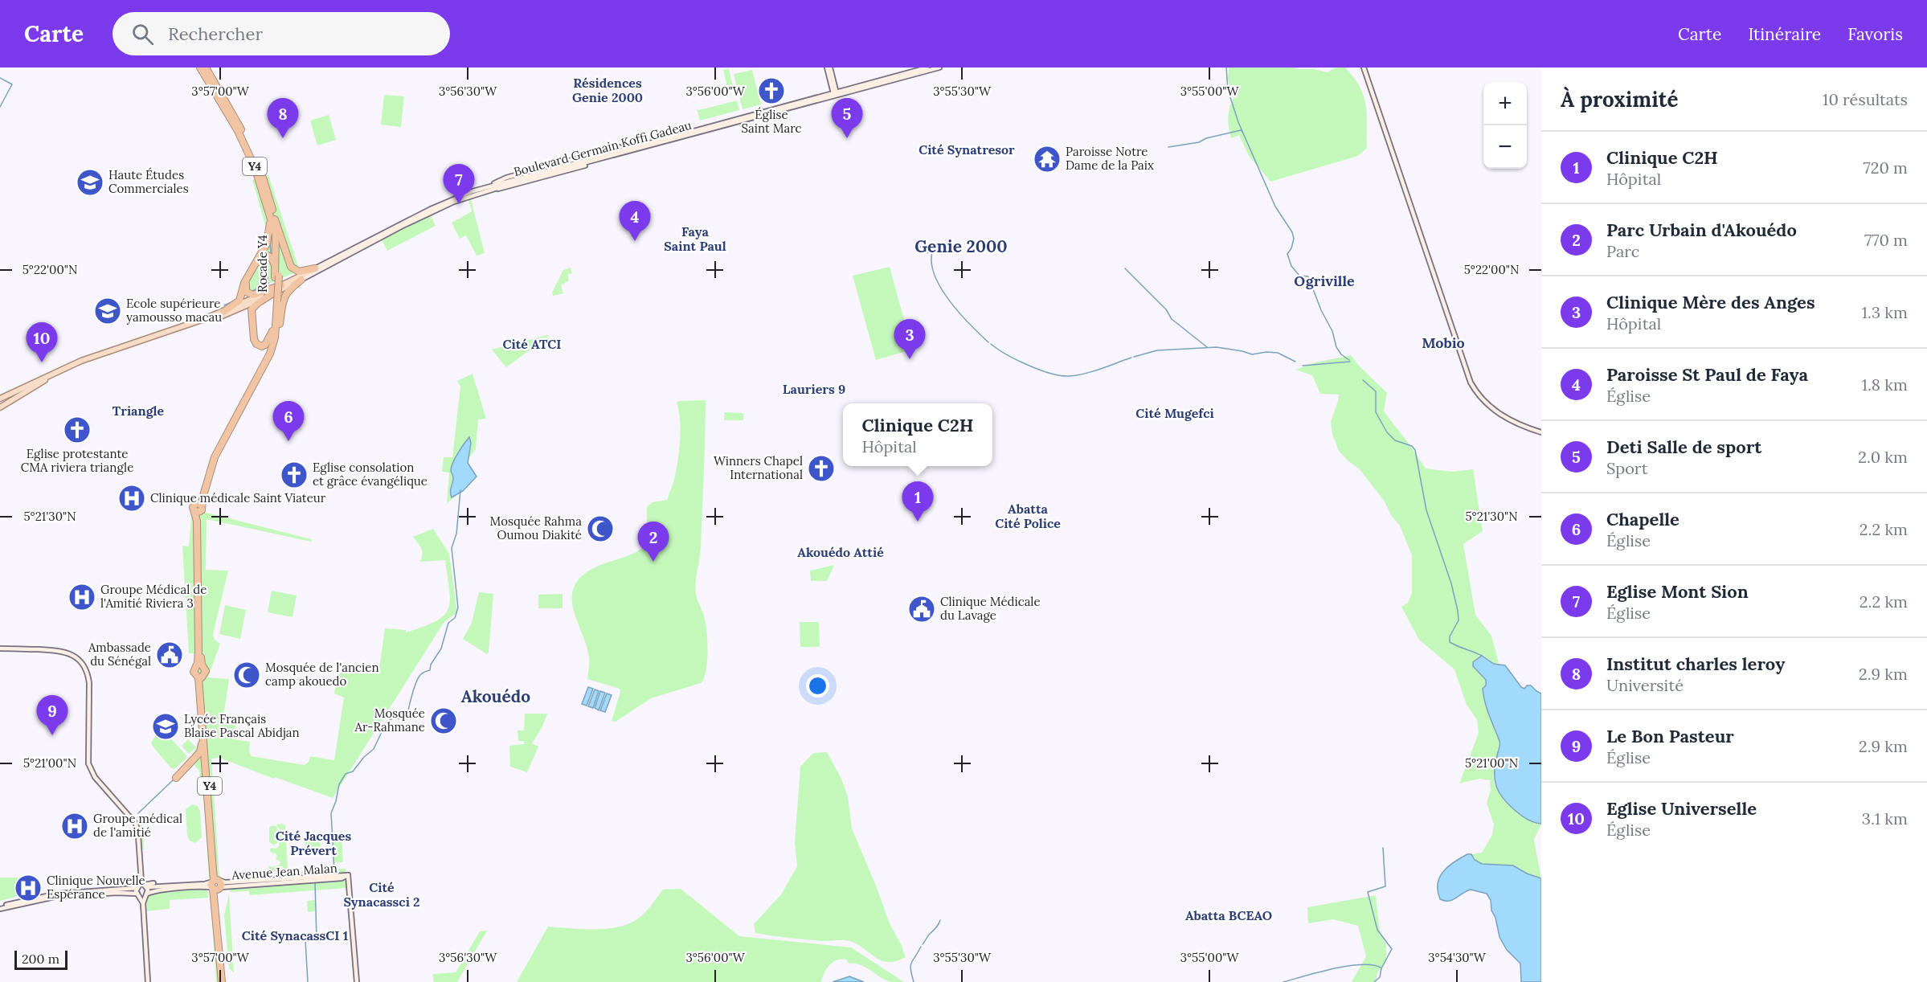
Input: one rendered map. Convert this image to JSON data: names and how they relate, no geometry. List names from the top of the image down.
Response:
{
  "streets": {
    "highway": ["Y4", "Rocade Y4"],
    "main road": ["Boulevard Germain Koffi Gadeau", "Avenue Jean Malan"]
  },
  "crossings": [
    ["Y4", "Rocade Y4"],
    ["Y4", "Avenue Jean Malan"]
  ],
  "districts": [
    "Résidences Genie 2000",
    "Cité Synatresor",
    "Faya Saint Paul",
    "Genie 2000",
    "Ogriville",
    "Mobio",
    "Cité ATCI",
    "Lauriers 9",
    "Triangle",
    "Cité Mugefci",
    "Abatta Cité Police",
    "Akouédo Attié",
    "Akouédo",
    "Cité Jacques Prévert",
    "Cité Synacassci 2",
    "Abatta BCEAO",
    "Cité SynacassCI 1"
  ],
  "places": {
    "church": [
      "Église Saint Marc",
      "Eglise protestante CMA riviera triangle",
      "Winners Chapel International",
      "Eglise consolation et grâce évangélique"
    ],
    "temple": ["Paroisse Notre Dame de la Paix"],
    "school or university": ["Haute Études Commerciales", "Ecole supérieure yamousso macau", "Lycée Français Blaise Pascal Abidjan"],
    "hospital": [
      "Clinique médicale Saint Viateur",
      "Groupe Médical de l'Amitié Riviera 3",
      "Groupe médical de l'amitié",
      "Clinique Nouvelle Espérance"
    ],
    "mosque": ["Mosquée Rahma Oumou Diakité", "Mosquée de l'ancien camp akouedo", "Mosquée Ar-Rahmane"],
    "public building": ["Clinique Médicale du Lavage", "Ambassade du Sénégal"]
  },
  "scale_bar": "200 m",
  "page": {
    "header": "Carte",
    "search": "Rechercher",
    "nav": ["Carte", "Itinéraire", "Favoris"],
    "heading": ["À proximité", "10 résultats"],
    "map_buttons": ["+", "−"],
    "pins": [
      "5",
      "8",
      "7",
      "4",
      "3",
      "10",
      "6",
      "1",
      "2",
      "9"
    ],
    "list": [
      {
        "mark": "1",
        "name": "Clinique C2H",
        "note": "Hôpital",
        "value": "720 m"
      },
      {
        "mark": "2",
        "name": "Parc Urbain d'Akouédo",
        "note": "Parc",
        "value": "770 m"
      },
      {
        "mark": "3",
        "name": "Clinique Mère des Anges",
        "note": "Hôpital",
        "value": "1.3 km"
      },
      {
        "mark": "4",
        "name": "Paroisse St Paul de Faya",
        "note": "Église",
        "value": "1.8 km"
      },
      {
        "mark": "5",
        "name": "Deti Salle de sport",
        "note": "Sport",
        "value": "2.0 km"
      },
      {
        "mark": "6",
        "name": "Chapelle",
        "note": "Église",
        "value": "2.2 km"
      },
      {
        "mark": "7",
        "name": "Eglise Mont Sion",
        "note": "Église",
        "value": "2.2 km"
      },
      {
        "mark": "8",
        "name": "Institut charles leroy",
        "note": "Université",
        "value": "2.9 km"
      },
      {
        "mark": "9",
        "name": "Le Bon Pasteur",
        "note": "Église",
        "value": "2.9 km"
      },
      {
        "mark": "10",
        "name": "Eglise Universelle",
        "note": "Église",
        "value": "3.1 km"
      }
    ],
    "popup": ["Clinique C2H", "Hôpital"],
    "scale": "200 m"
  },
  "coordinates": [
    "3°57'00\"W",
    "3°56'30\"W",
    "3°56'00\"W",
    "3°55'30\"W",
    "3°55'00\"W",
    "5°22'00\"N",
    "5°21'30\"N",
    "5°21'00\"N",
    "3°54'30\"W"
  ]
}
